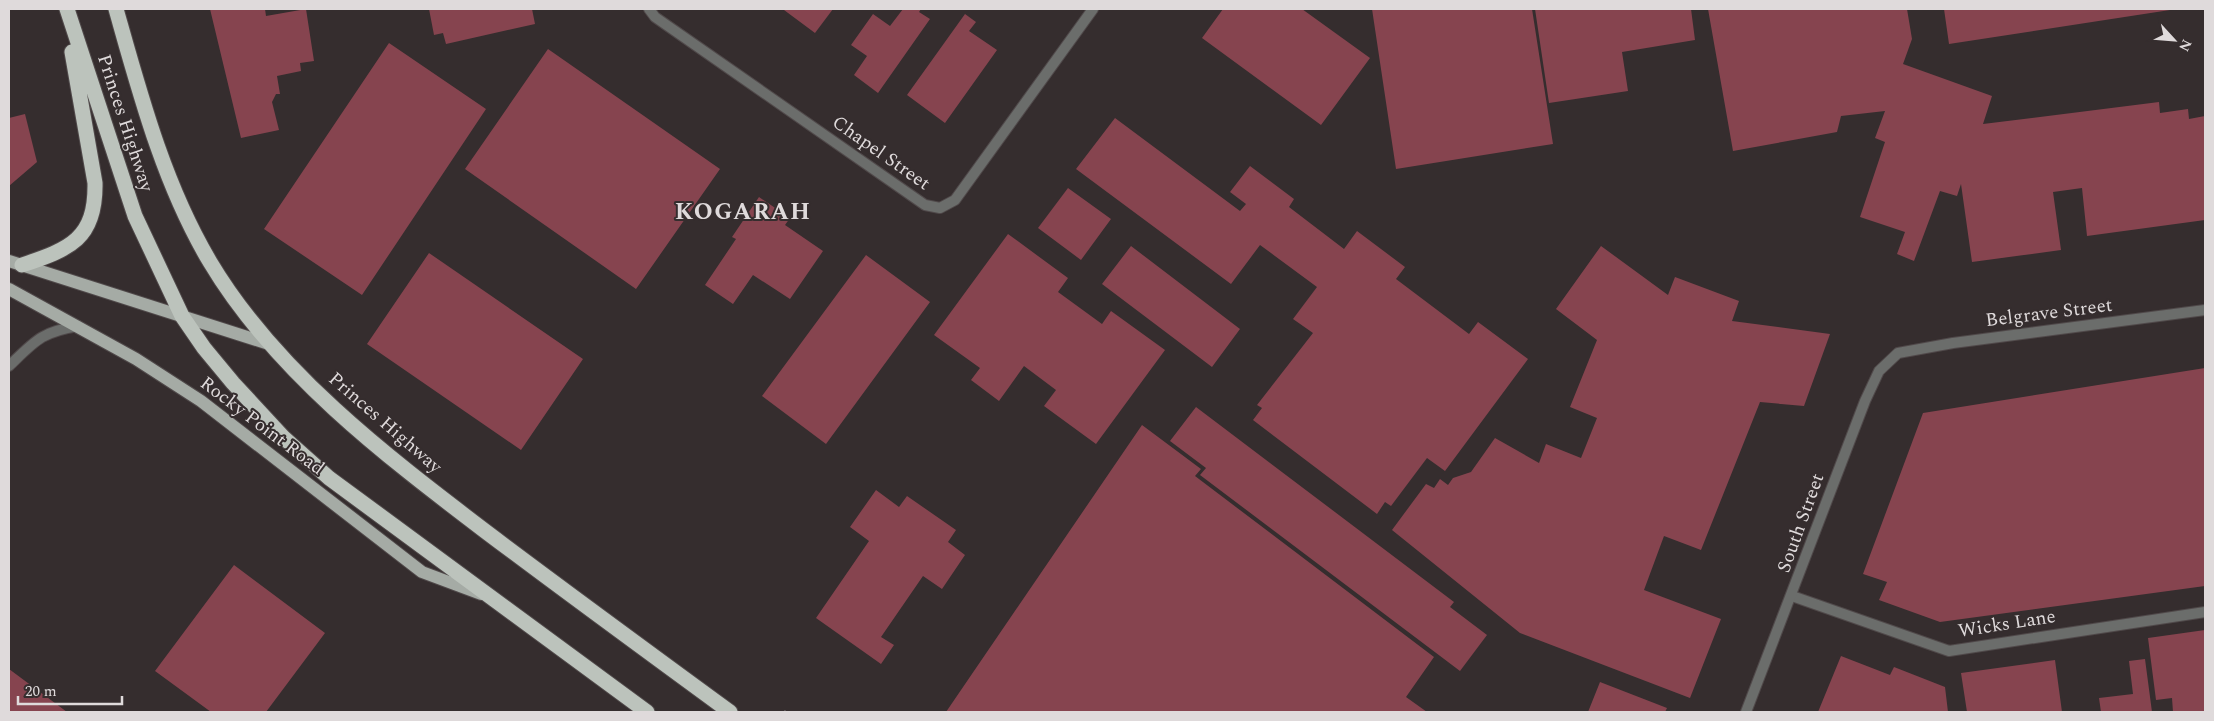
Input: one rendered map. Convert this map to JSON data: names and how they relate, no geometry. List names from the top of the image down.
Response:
{
  "streets": {
    "highway": ["Princes Highway"],
    "main road": ["Rocky Point Road"],
    "street": [
      "Chapel Street",
      "Belgrave Street",
      "South Street",
      "Wicks Lane"
    ]
  },
  "crossings": [
    ["Princes Highway", "Rocky Point Road"],
    ["Belgrave Street", "South Street"],
    ["South Street", "Wicks Lane"]
  ],
  "districts": ["KOGARAH"],
  "scale_bar": "20 m",
  "north": "bottom right"
}
